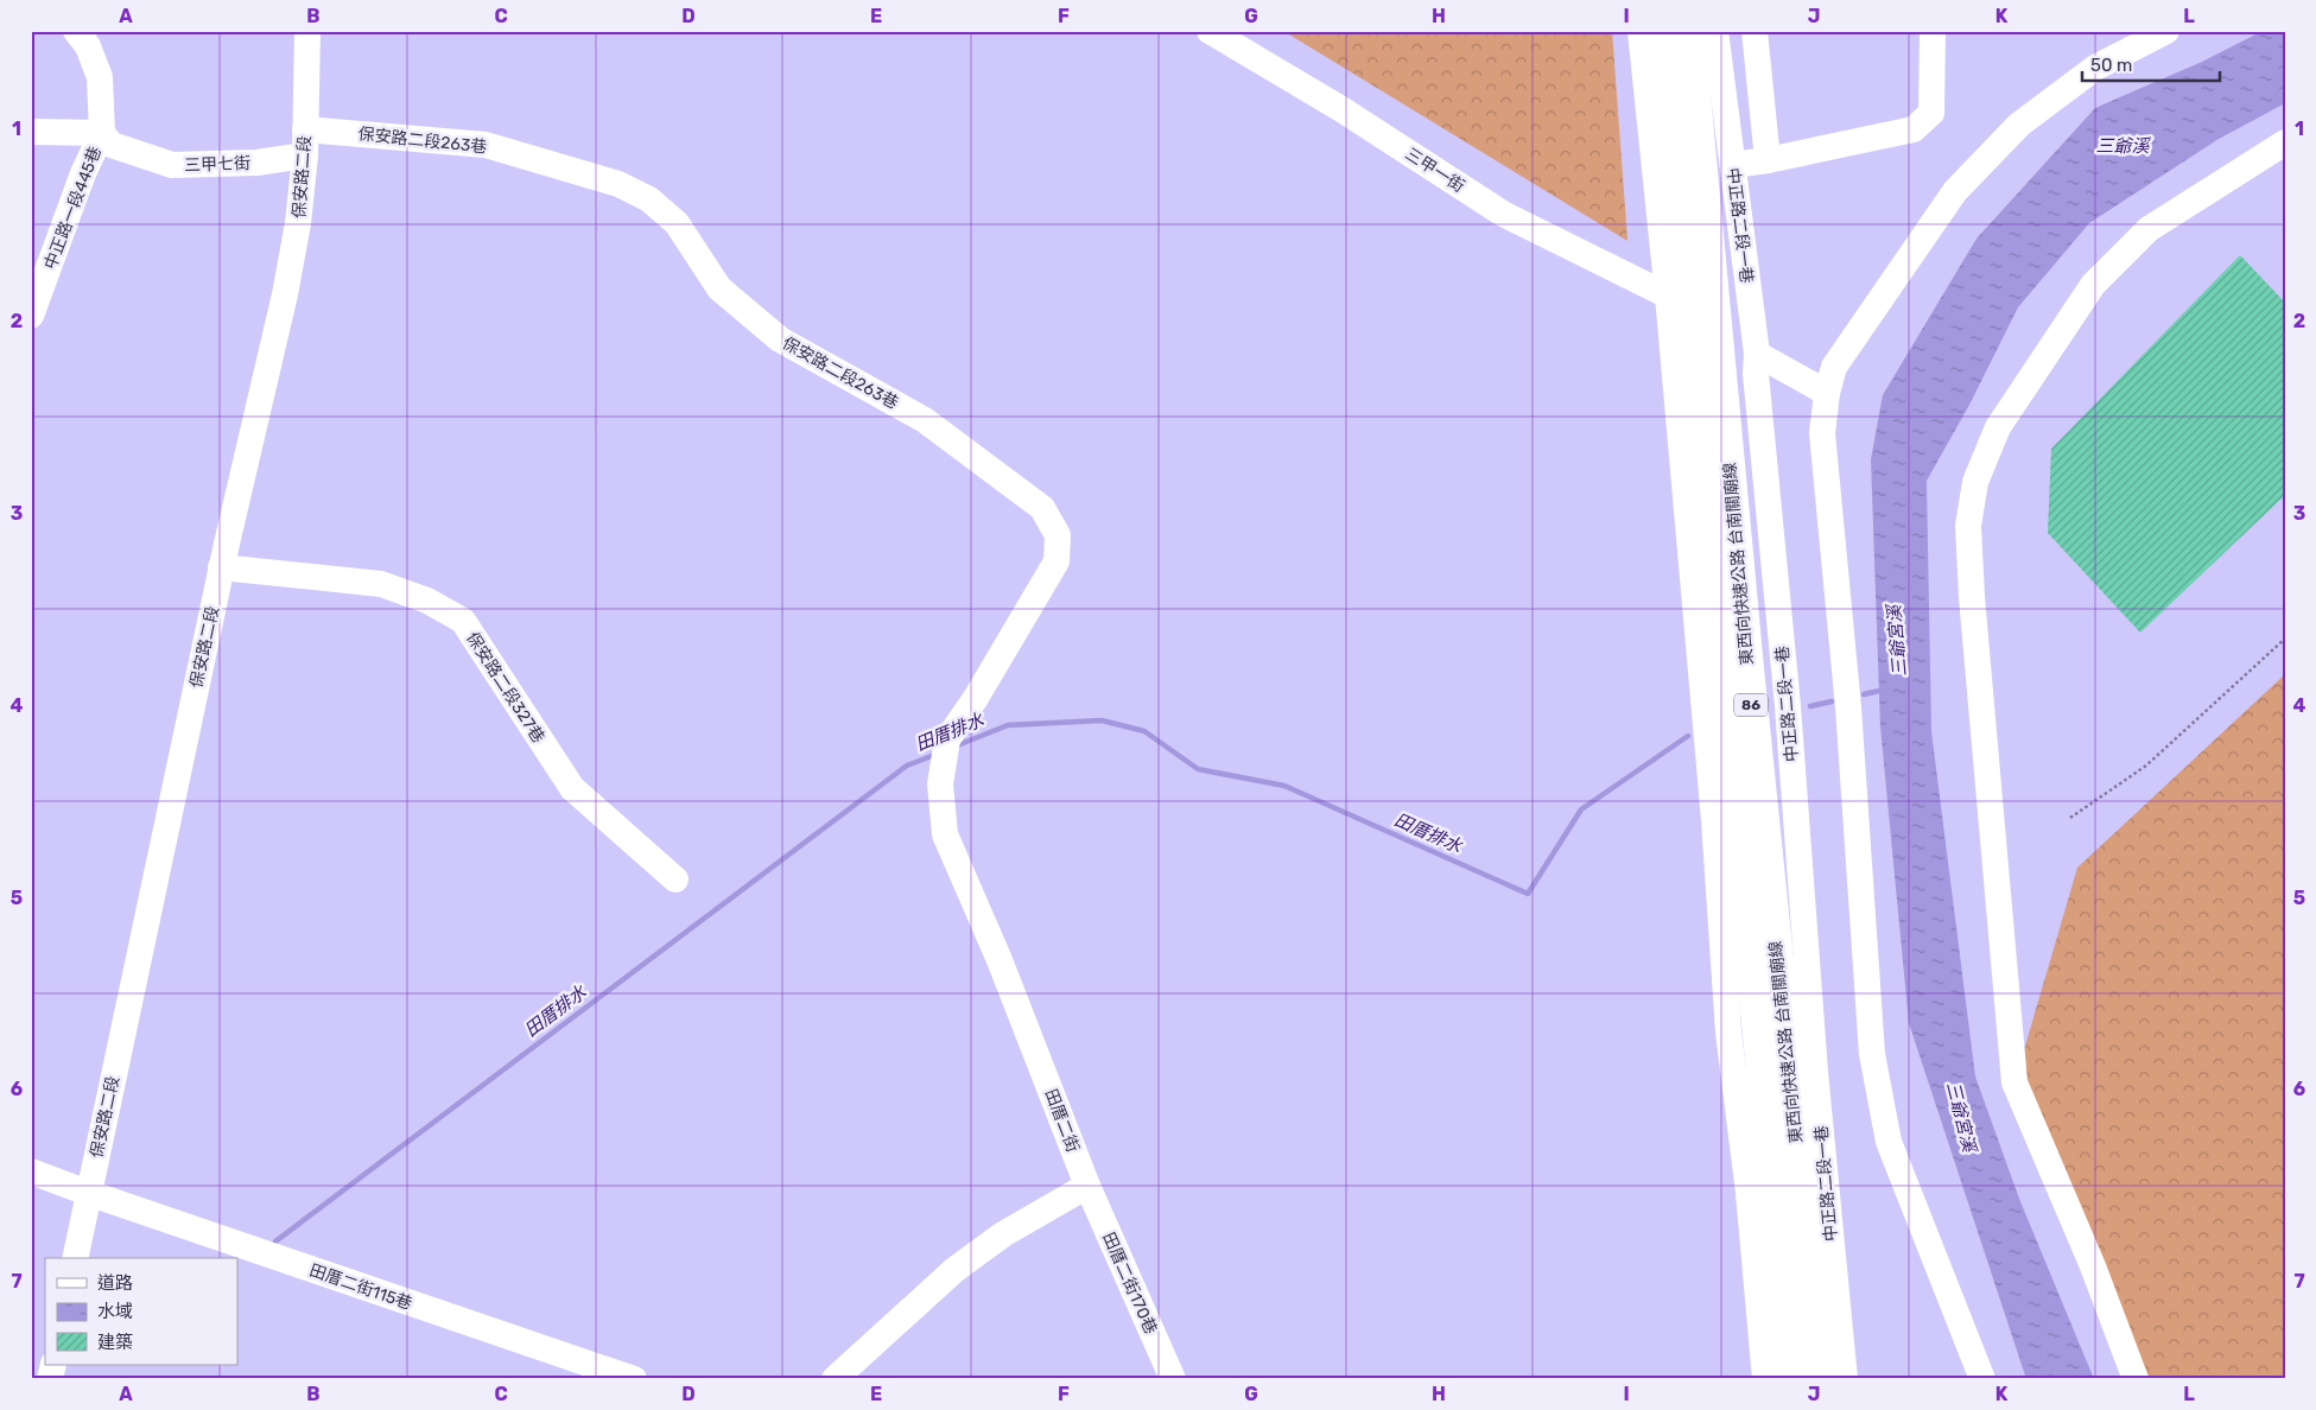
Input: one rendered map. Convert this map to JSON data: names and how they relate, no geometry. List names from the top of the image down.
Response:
{
  "streets": {
    "highway": ["東西向快速公路 台南關廟線", "86"],
    "street": [
      "保安路二段263巷",
      "三甲七街",
      "三甲一街",
      "保安路二段",
      "中正路一段445巷",
      "中正路二段一巷",
      "保安路二段327巷",
      "田厝二街",
      "田厝二街170巷",
      "田厝二街115巷"
    ]
  },
  "crossings": [
    ["保安路二段263巷", "三甲七街"],
    ["保安路二段263巷", "保安路二段"],
    ["保安路二段263巷", "田厝二街"],
    ["三甲七街", "保安路二段"],
    ["三甲七街", "中正路一段445巷"],
    ["保安路二段", "保安路二段327巷"],
    ["保安路二段", "田厝二街115巷"],
    ["田厝二街", "田厝二街170巷"]
  ],
  "water": ["三爺溪", "三爺宮溪", "田厝排水"],
  "legend": ["道路", "水域", "建築"],
  "scale_bar": "50 m",
  "grid": {
    "columns": [
      "A",
      "B",
      "C",
      "D",
      "E",
      "F",
      "G",
      "H",
      "I",
      "J",
      "K",
      "L"
    ],
    "rows": [
      "1",
      "2",
      "3",
      "4",
      "5",
      "6",
      "7"
    ]
  }
}
